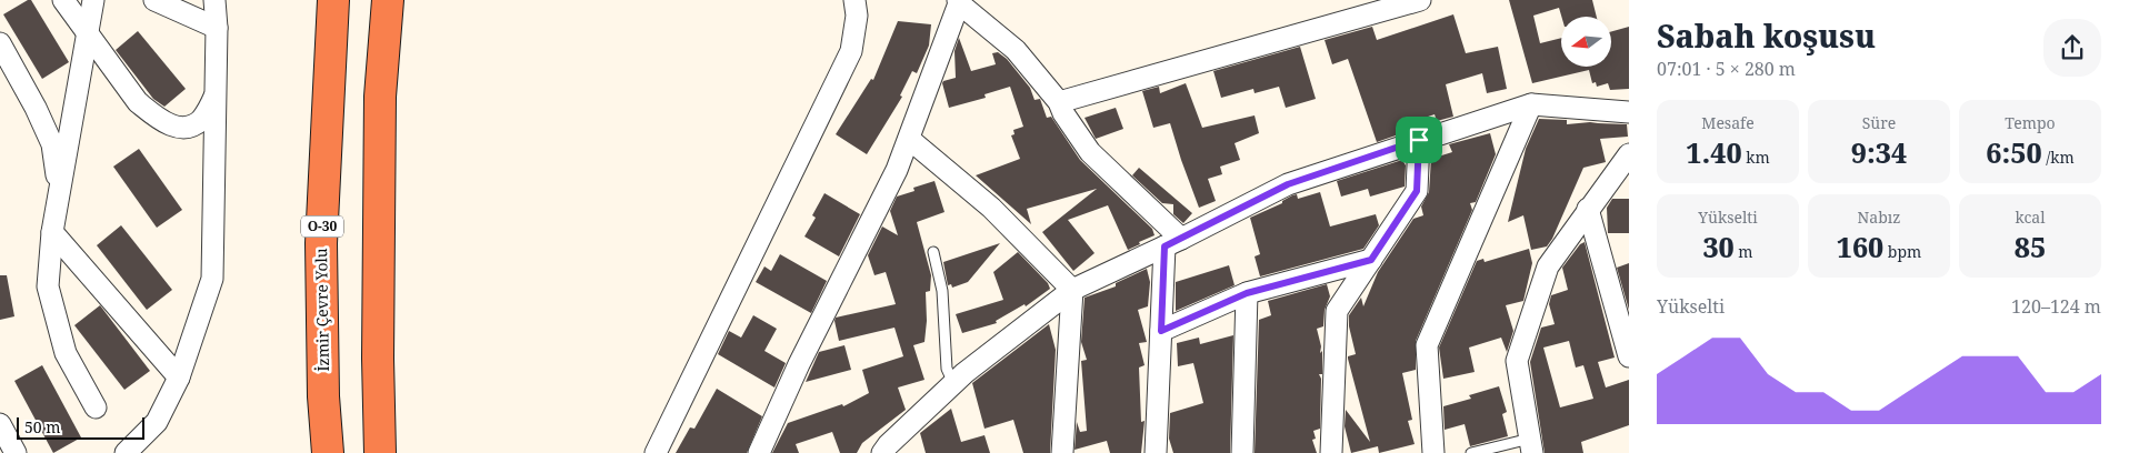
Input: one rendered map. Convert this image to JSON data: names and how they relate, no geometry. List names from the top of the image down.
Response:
{
  "streets": {
    "highway": ["O-30", "İzmir Çevre Yolu"]
  },
  "scale_bar": "50 m",
  "north": "left",
  "page": {
    "heading": ["Sabah koşusu", "07:01 · 5 × 280 m"],
    "stats": [
      ["Mesafe", "1.40 km"],
      ["Süre", "9:34"],
      ["Tempo", "6:50 /km"],
      ["Yükselti", "30 m"],
      ["Nabız", "160 bpm"],
      ["kcal", "85"]
    ],
    "chart": ["Yükselti", "120–124 m"],
    "scale": "50 m"
  }
}
